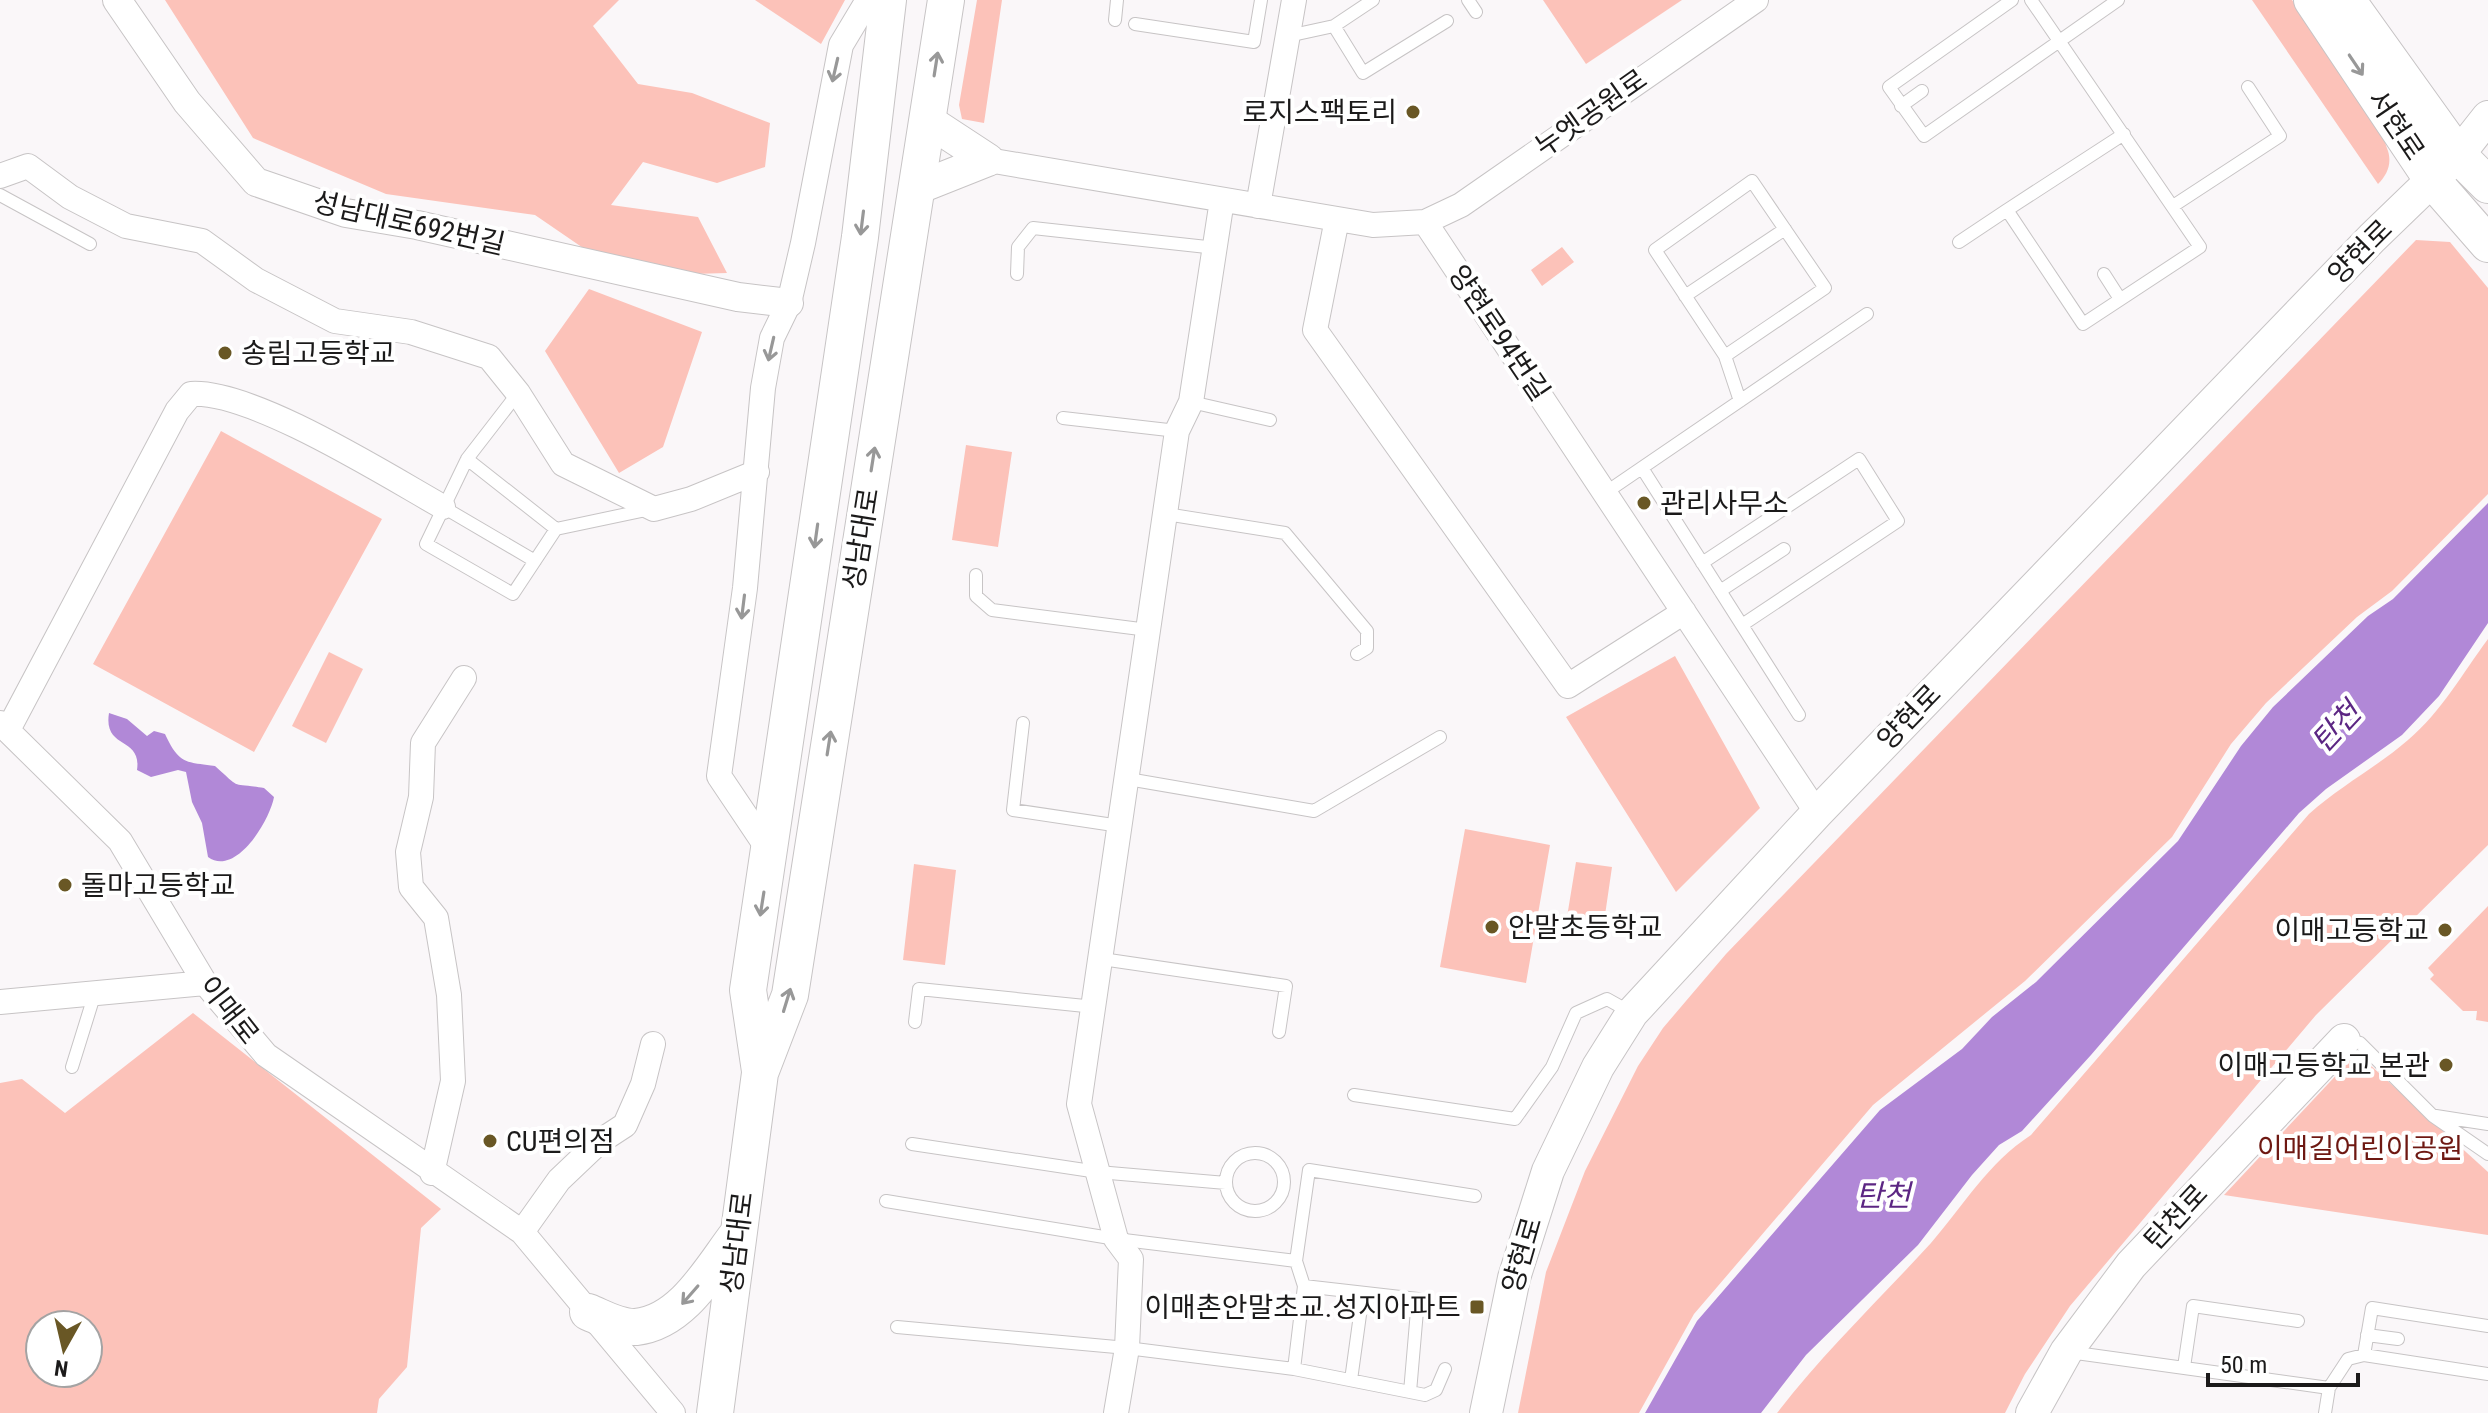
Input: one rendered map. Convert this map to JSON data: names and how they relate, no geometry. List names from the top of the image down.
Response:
{
  "streets": {
    "main road": [
      "서현로",
      "양현로",
      "성남대로",
      "탄천로"
    ],
    "street": [
      "누엣공원로",
      "성남대로692번길",
      "양현로94번길",
      "이매로"
    ]
  },
  "crossings": [
    ["누엣공원로", "양현로94번길"],
    ["서현로", "양현로"],
    ["양현로", "양현로94번길"]
  ],
  "water": ["탄천"],
  "parks": ["이매길어린이공원"],
  "places": {
    "other": [
      "로지스팩토리",
      "송림고등학교",
      "관리사무소",
      "돌마고등학교",
      "안말초등학교",
      "이매고등학교",
      "이매고등학교 본관",
      "CU편의점"
    ],
    "transit": ["이매촌안말초교.성지아파트"]
  },
  "scale_bar": "50 m",
  "north": "bottom"
}
